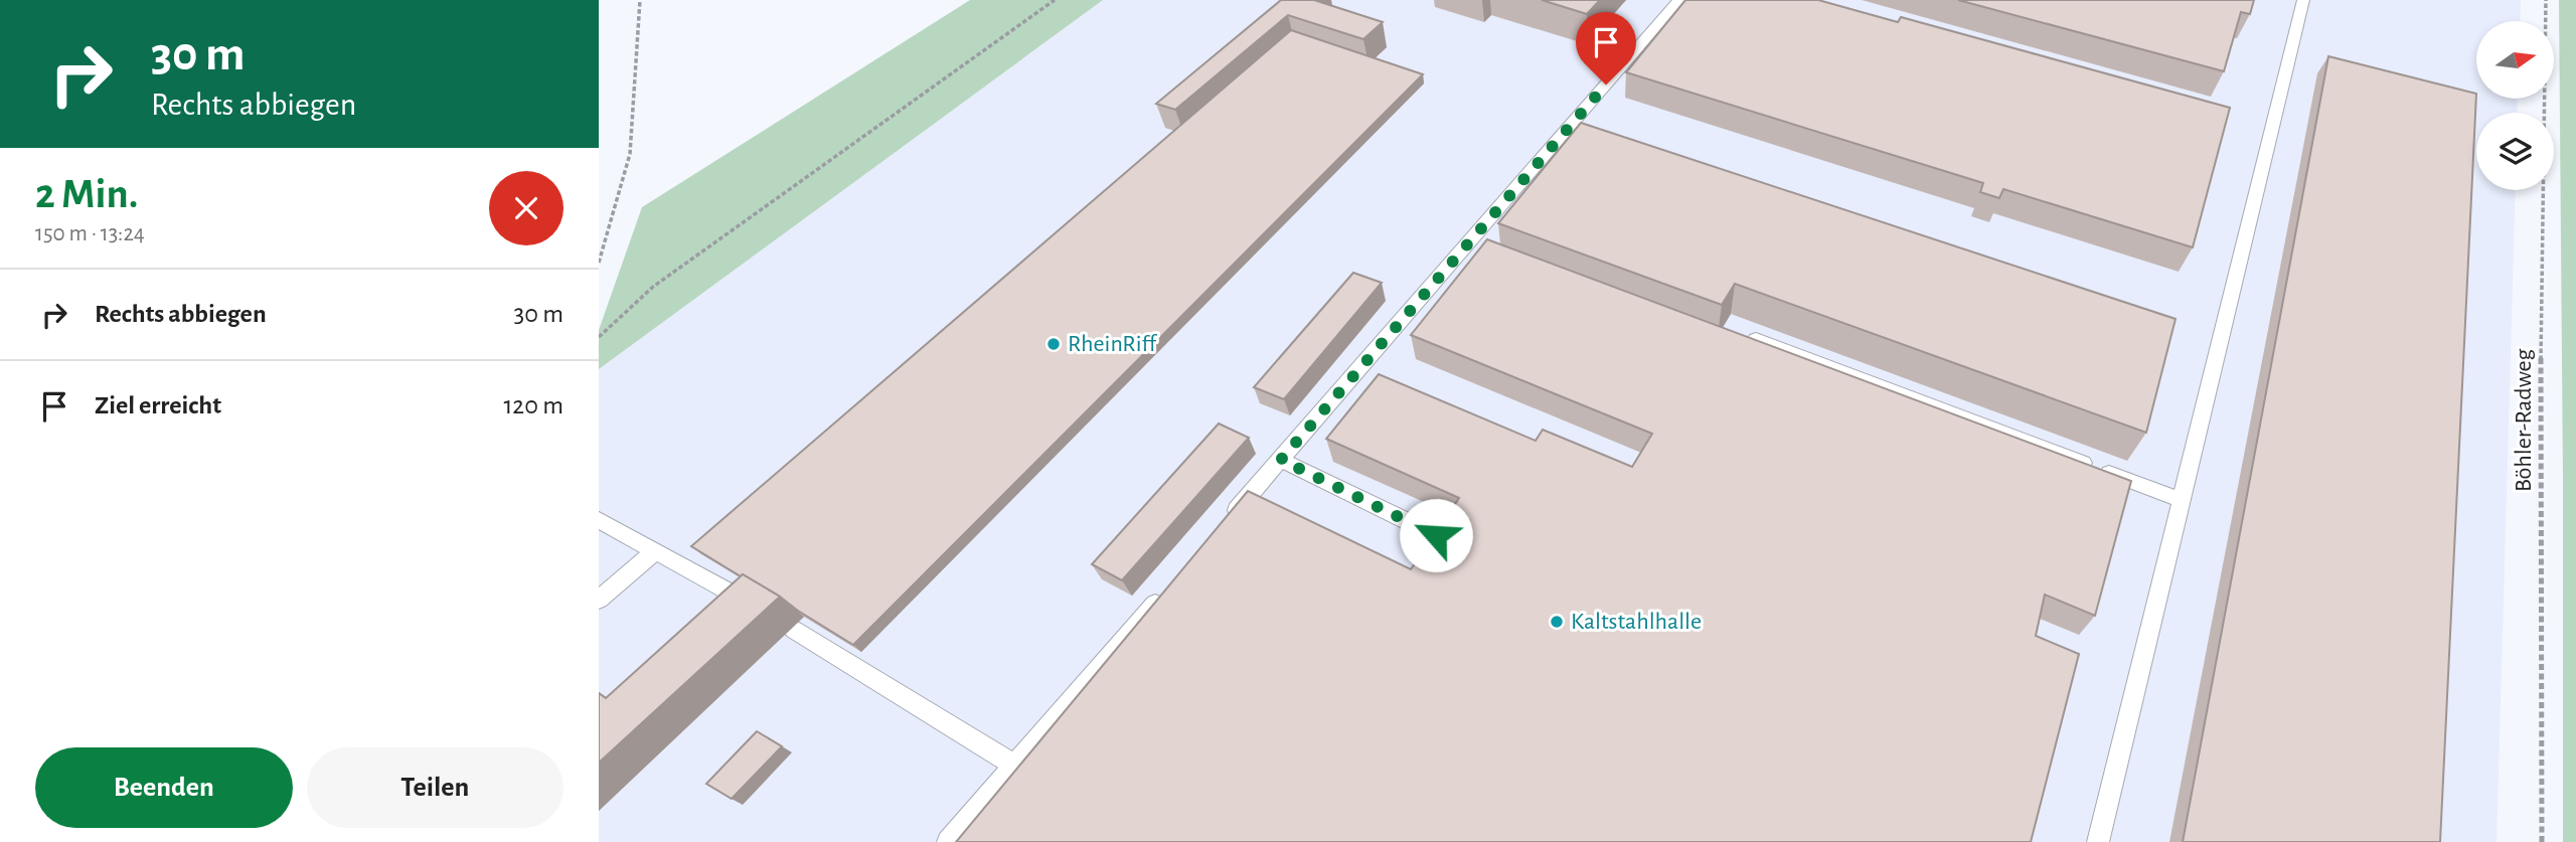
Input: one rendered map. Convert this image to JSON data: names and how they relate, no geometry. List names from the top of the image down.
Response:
{
  "streets": {
    "path": ["Böhler-Radweg"]
  },
  "places": ["RheinRiff", "Kaltstahlhalle"],
  "north": "right",
  "page": {
    "turn": ["30 m", "Rechts abbiegen"],
    "heading": ["2 Min.", "150 m · 13:24"],
    "list": [
      {
        "name": "Rechts abbiegen",
        "value": "30 m"
      },
      {
        "name": "Ziel erreicht",
        "value": "120 m"
      }
    ],
    "buttons": ["Beenden", "Teilen"]
  }
}
